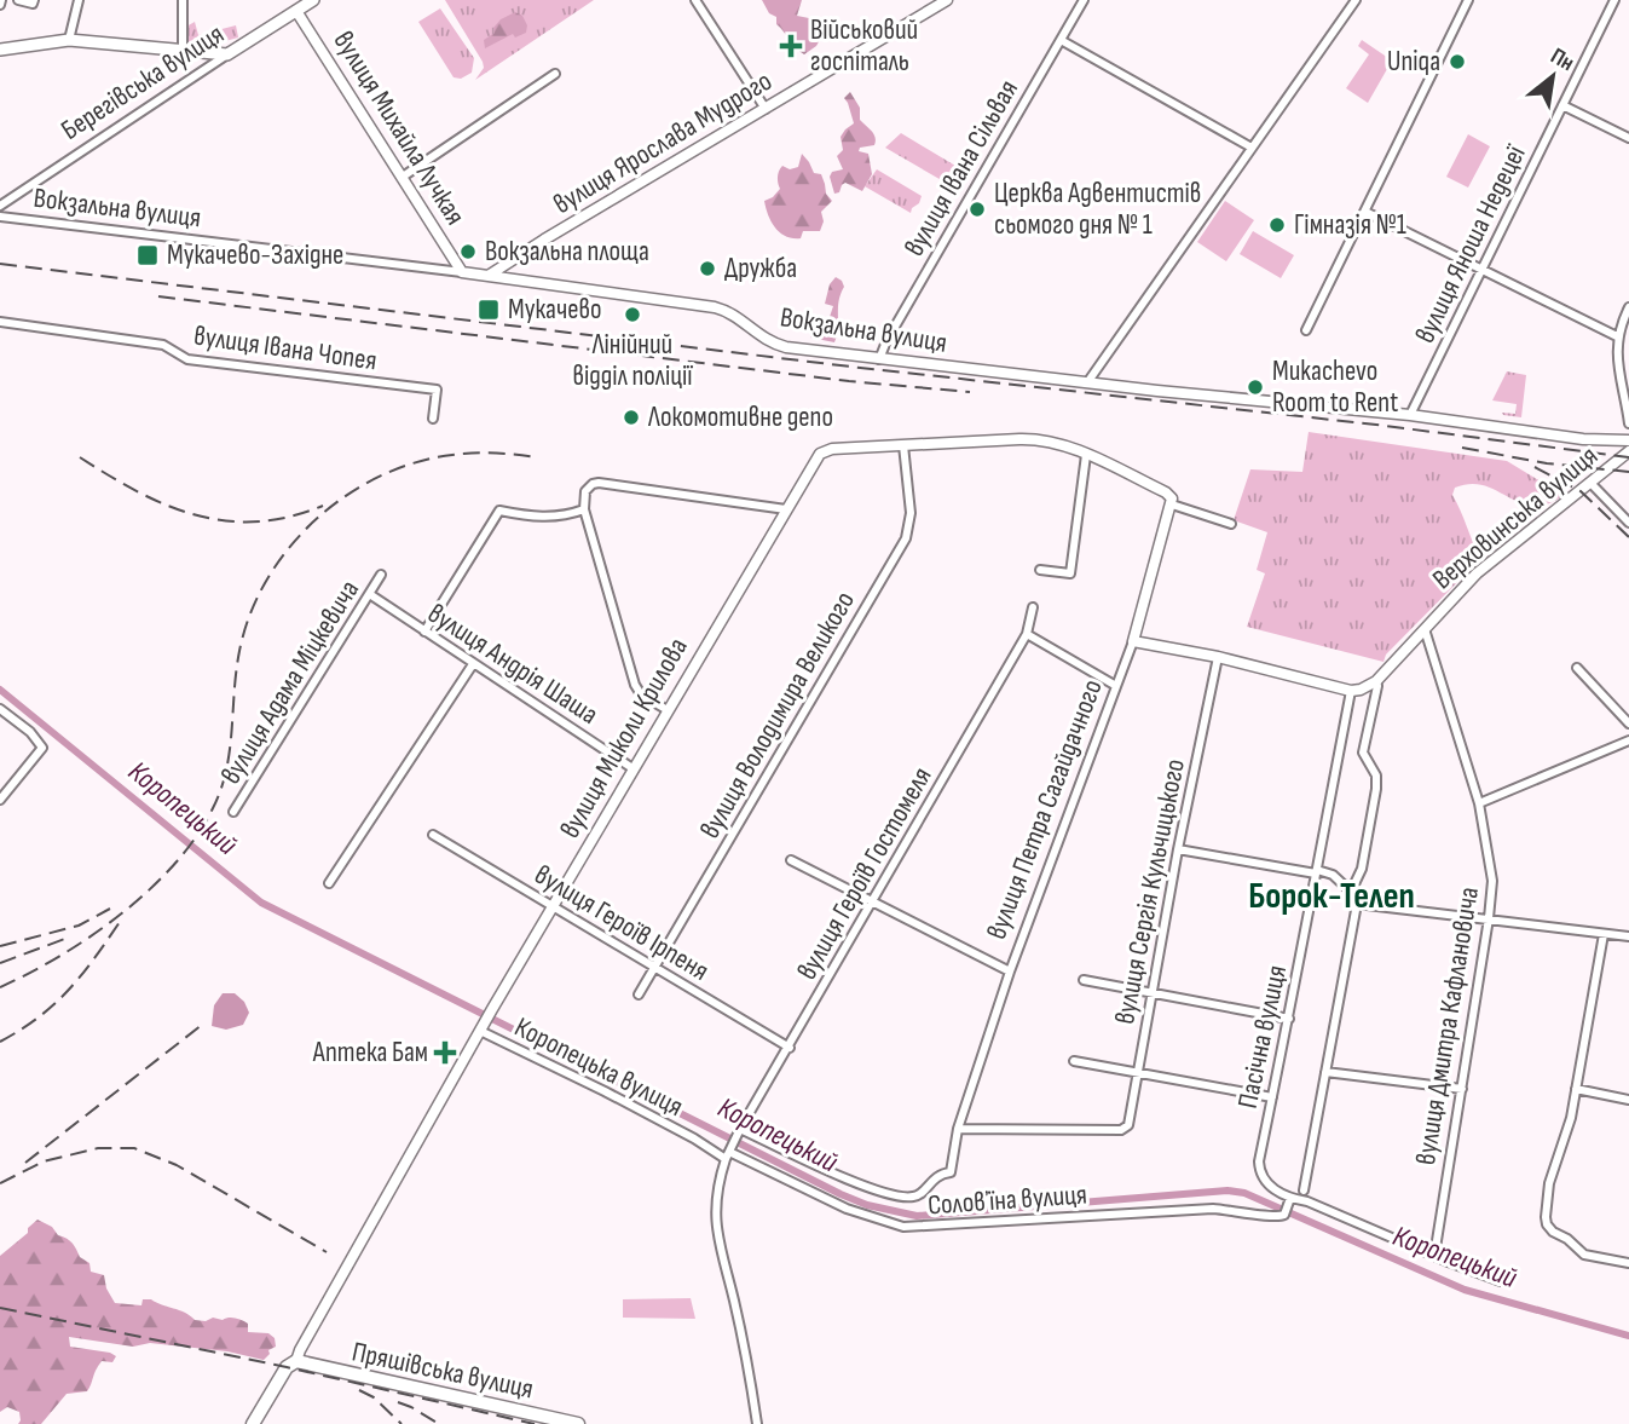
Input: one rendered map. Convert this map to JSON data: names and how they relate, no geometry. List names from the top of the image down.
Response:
{
  "streets": {
    "main road": ["Берегівська вулиця", "вулиця Миколи Крилова", "Пряшівська вулиця"],
    "street": [
      "вулиця Михайла Лучкая",
      "вулиця Ярослава Мудрого",
      "вулиця Івана Сільвая",
      "Вокзальна вулиця",
      "вулиця Яноша Недецеї",
      "вулиця Івана Чопея",
      "Верховинська вулиця",
      "вулиця Андрія Шаша",
      "вулиця Адама Міцкевича",
      "вулиця Володимира Великого",
      "вулиця Петра Сагайдачного",
      "вулиця Героїв Гостомеля",
      "вулиця Сергія Кульчицького",
      "вулиця Героїв Ірпеня",
      "вулиця Дмитра Кафлановича",
      "Пасічна вулиця",
      "Коропецька вулиця",
      "Соловʼїна вулиця"
    ]
  },
  "crossings": [
    ["Берегівська вулиця", "вулиця Михайла Лучкая"],
    ["вулиця Михайла Лучкая", "Вокзальна вулиця"],
    ["вулиця Ярослава Мудрого", "Вокзальна вулиця"],
    ["вулиця Івана Сільвая", "Вокзальна вулиця"],
    ["Вокзальна вулиця", "вулиця Яноша Недецеї"],
    ["Верховинська вулиця", "вулиця Дмитра Кафлановича"],
    ["вулиця Андрія Шаша", "вулиця Адама Міцкевича"],
    ["вулиця Андрія Шаша", "вулиця Миколи Крилова"],
    ["вулиця Володимира Великого", "вулиця Миколи Крилова"],
    ["вулиця Володимира Великого", "вулиця Героїв Ірпеня"],
    ["вулиця Миколи Крилова", "вулиця Петра Сагайдачного"],
    ["вулиця Миколи Крилова", "вулиця Героїв Ірпеня"],
    ["вулиця Миколи Крилова", "Коропецька вулиця"],
    ["вулиця Миколи Крилова", "Пряшівська вулиця"],
    ["вулиця Петра Сагайдачного", "вулиця Героїв Гостомеля"],
    ["вулиця Петра Сагайдачного", "вулиця Сергія Кульчицького"],
    ["вулиця Героїв Гостомеля", "вулиця Героїв Ірпеня"],
    ["вулиця Героїв Гостомеля", "Коропецька вулиця"],
    ["вулиця Героїв Гостомеля", "Соловʼїна вулиця"],
    ["Пасічна вулиця", "Соловʼїна вулиця"],
    ["Коропецька вулиця", "Соловʼїна вулиця"]
  ],
  "districts": ["Борок-Телеп"],
  "water": ["Коропецький"],
  "places": {
    "health": ["Військовий госпіталь", "Аптека Бам"],
    "other": [
      "Uniqa",
      "Церква Адвентистів сьомого дня № 1",
      "Гімназія №1",
      "Вокзальна площа",
      "Дружба",
      "Лінійний відділ поліції",
      "Mukachevo Room to Rent",
      "Локомотивне депо"
    ],
    "transit": ["Мукачево-Західне", "Мукачево"]
  },
  "north": "top right"
}
